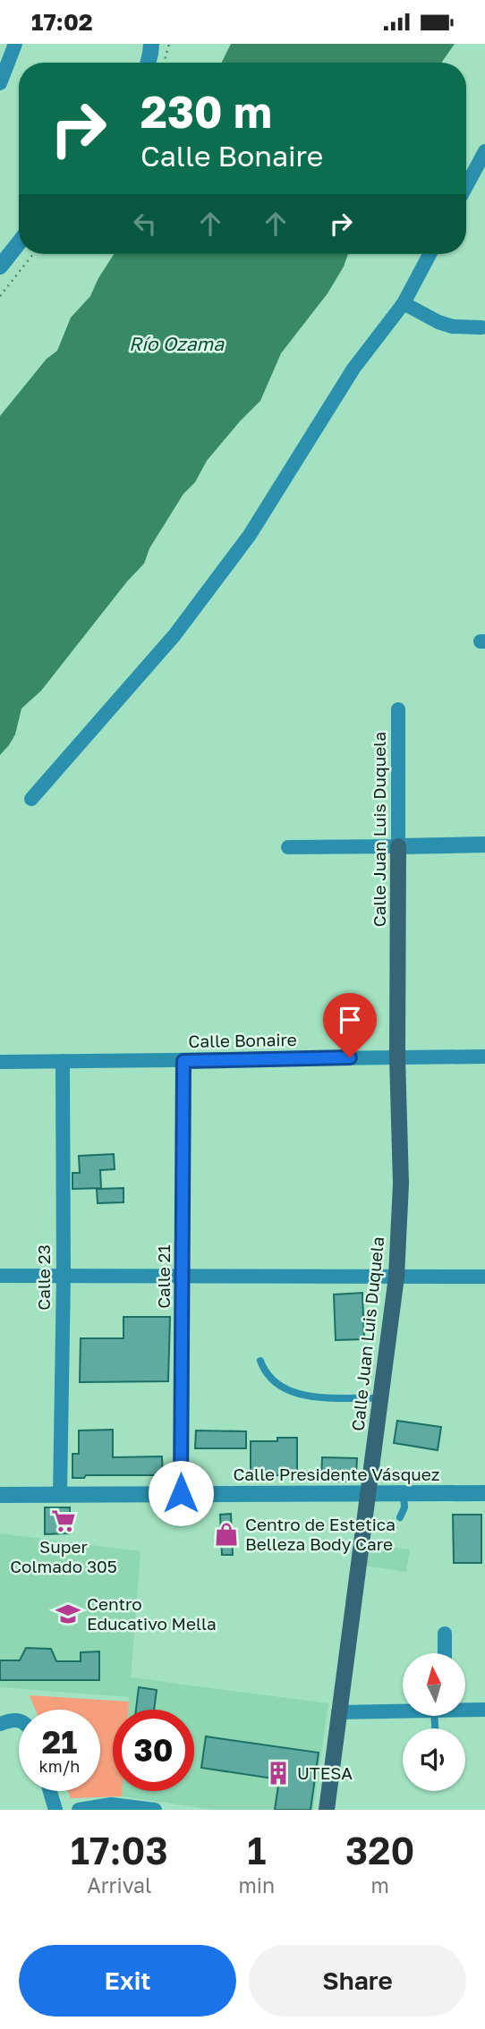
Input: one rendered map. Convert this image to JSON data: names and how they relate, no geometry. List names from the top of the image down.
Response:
{
  "streets": {
    "main road": ["Calle Juan Luis Duquela"],
    "street": [
      "Calle Bonaire",
      "Calle 21",
      "Calle 23",
      "Calle Presidente Vásquez"
    ]
  },
  "crossings": [
    ["Calle Juan Luis Duquela", "Calle Bonaire"],
    ["Calle Juan Luis Duquela", "Calle Presidente Vásquez"],
    ["Calle Bonaire", "Calle 21"],
    ["Calle Bonaire", "Calle 23"],
    ["Calle 21", "Calle Presidente Vásquez"],
    ["Calle 23", "Calle Presidente Vásquez"]
  ],
  "water": ["Río Ozama"],
  "places": {
    "supermarket": ["Super Colmado 305"],
    "shop": ["Centro de Estetica Belleza Body Care"],
    "school or university": ["Centro Educativo Mella"],
    "building": ["UTESA"]
  },
  "north": "top",
  "page": {
    "status": "17:02",
    "turn": ["230 m", "Calle Bonaire"],
    "speed": "21 km/h",
    "limit": "30",
    "eta": [
      "17:03",
      "Arrival",
      "1",
      "min",
      "320",
      "m"
    ],
    "buttons": ["Exit", "Share"]
  }
}
